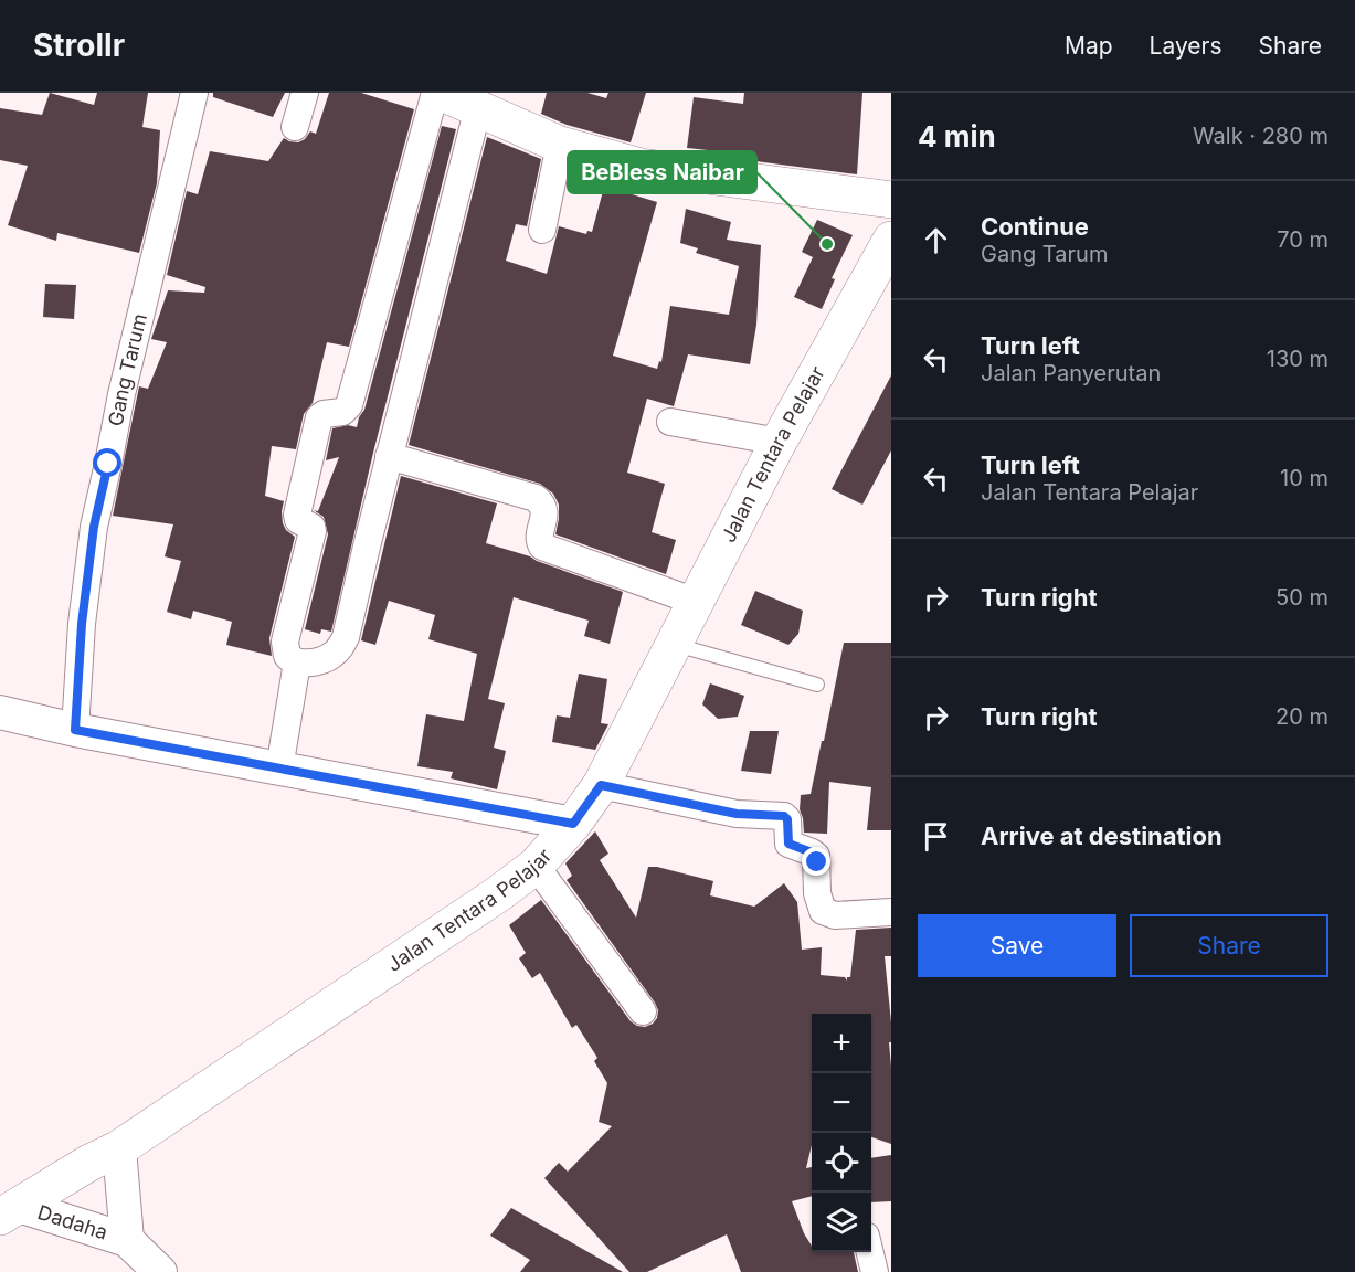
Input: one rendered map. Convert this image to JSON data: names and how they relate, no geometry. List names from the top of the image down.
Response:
{
  "streets": {
    "main road": ["Jalan Tentara Pelajar"],
    "street": ["Gang Tarum", "Dadaha"]
  },
  "crossings": [
    ["Jalan Tentara Pelajar", "Dadaha"]
  ],
  "places": ["BeBless Naibar"],
  "page": {
    "header": "Strollr",
    "nav": ["Map", "Layers", "Share"],
    "heading": ["4 min", "Walk · 280 m"],
    "list": [
      ["Continue", "Gang Tarum", "70 m"],
      ["Turn left", "Jalan Panyerutan", "130 m"],
      ["Turn left", "Jalan Tentara Pelajar", "10 m"],
      ["Turn right", "50 m"],
      ["Turn right", "20 m"],
      "Arrive at destination"
    ],
    "buttons": ["Save", "Share"],
    "map_buttons": ["+", "−"]
  }
}
